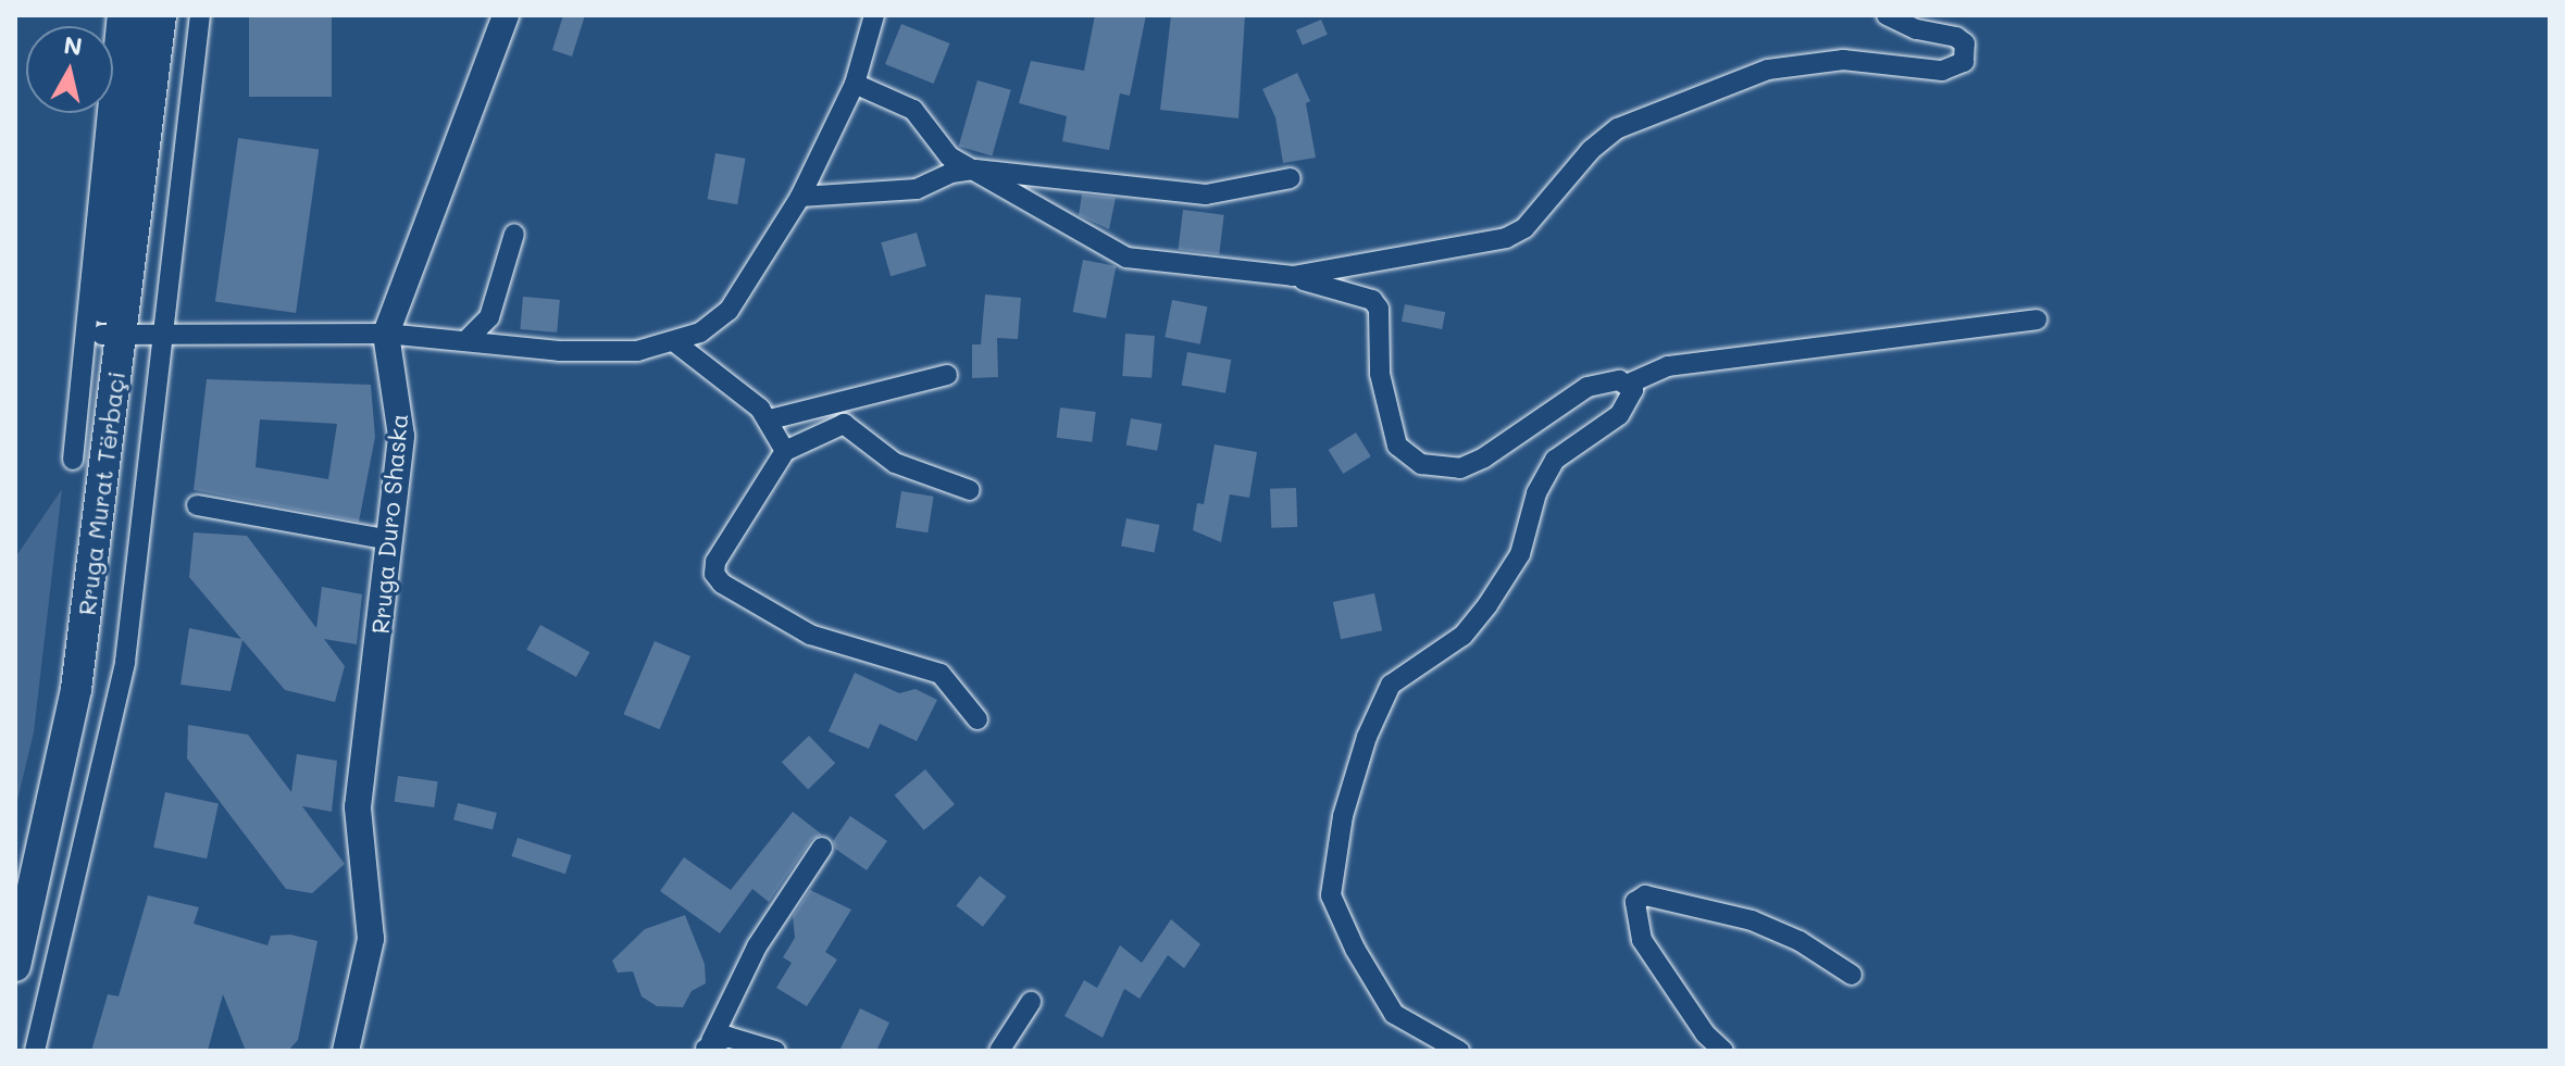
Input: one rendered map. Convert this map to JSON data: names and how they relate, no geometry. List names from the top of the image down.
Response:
{
  "streets": {
    "main road": ["Rruga Murat Tërbaçi", "Rruga Duro Shaska"]
  },
  "north": "top"
}
